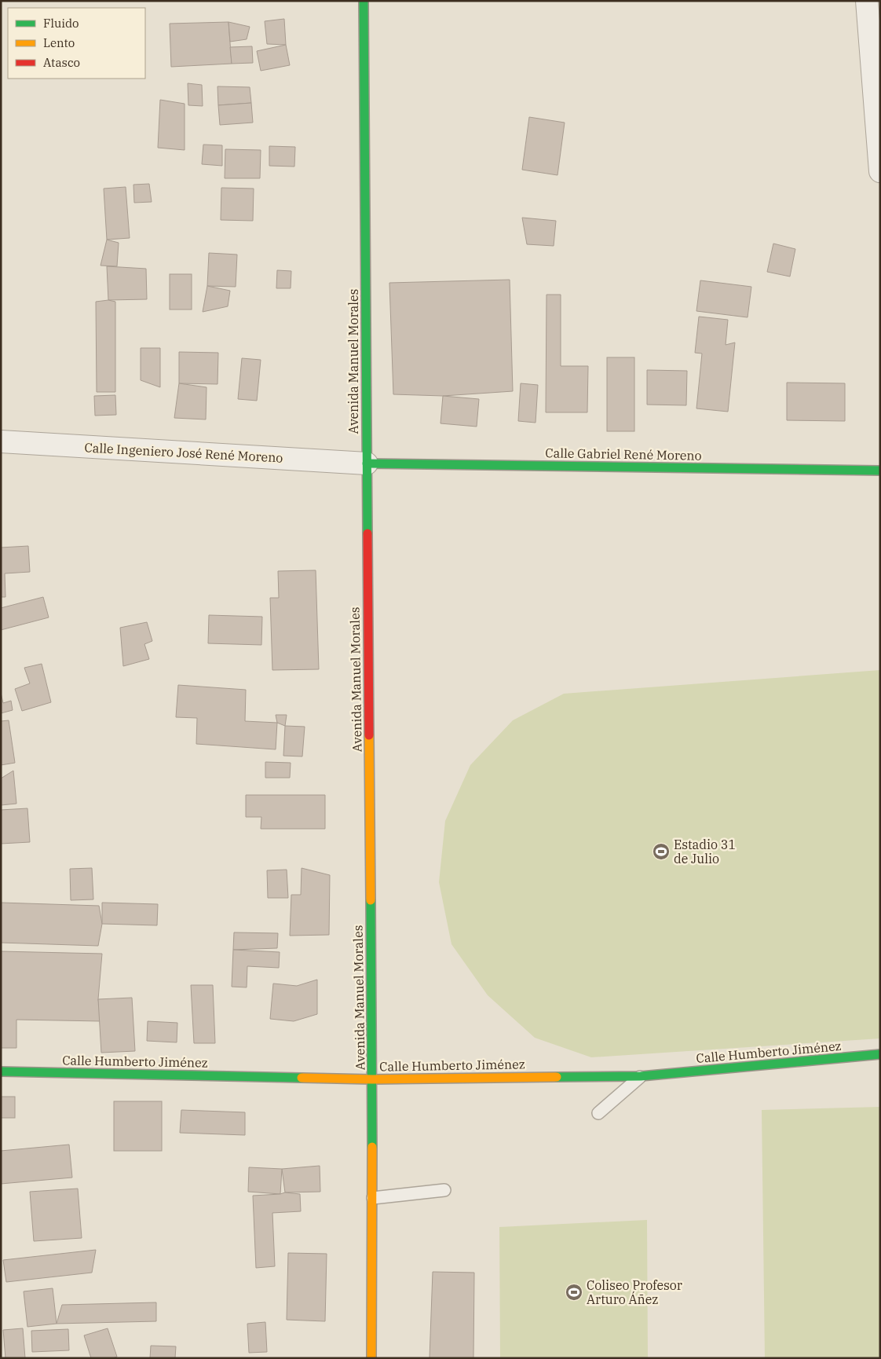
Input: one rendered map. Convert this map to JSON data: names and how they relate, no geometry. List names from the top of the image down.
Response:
{
  "streets": {
    "street": [
      "Avenida Manuel Morales",
      "Calle Ingeniero José René Moreno",
      "Calle Gabriel René Moreno",
      "Calle Humberto Jiménez"
    ]
  },
  "crossings": [
    ["Avenida Manuel Morales", "Calle Ingeniero José René Moreno"],
    ["Avenida Manuel Morales", "Calle Gabriel René Moreno"],
    ["Avenida Manuel Morales", "Calle Humberto Jiménez"],
    ["Calle Ingeniero José René Moreno", "Calle Gabriel René Moreno"]
  ],
  "places": {
    "sports": ["Estadio 31 de Julio", "Coliseo Profesor Arturo Áñez"]
  },
  "legend": ["Fluido", "Lento", "Atasco"]
}
